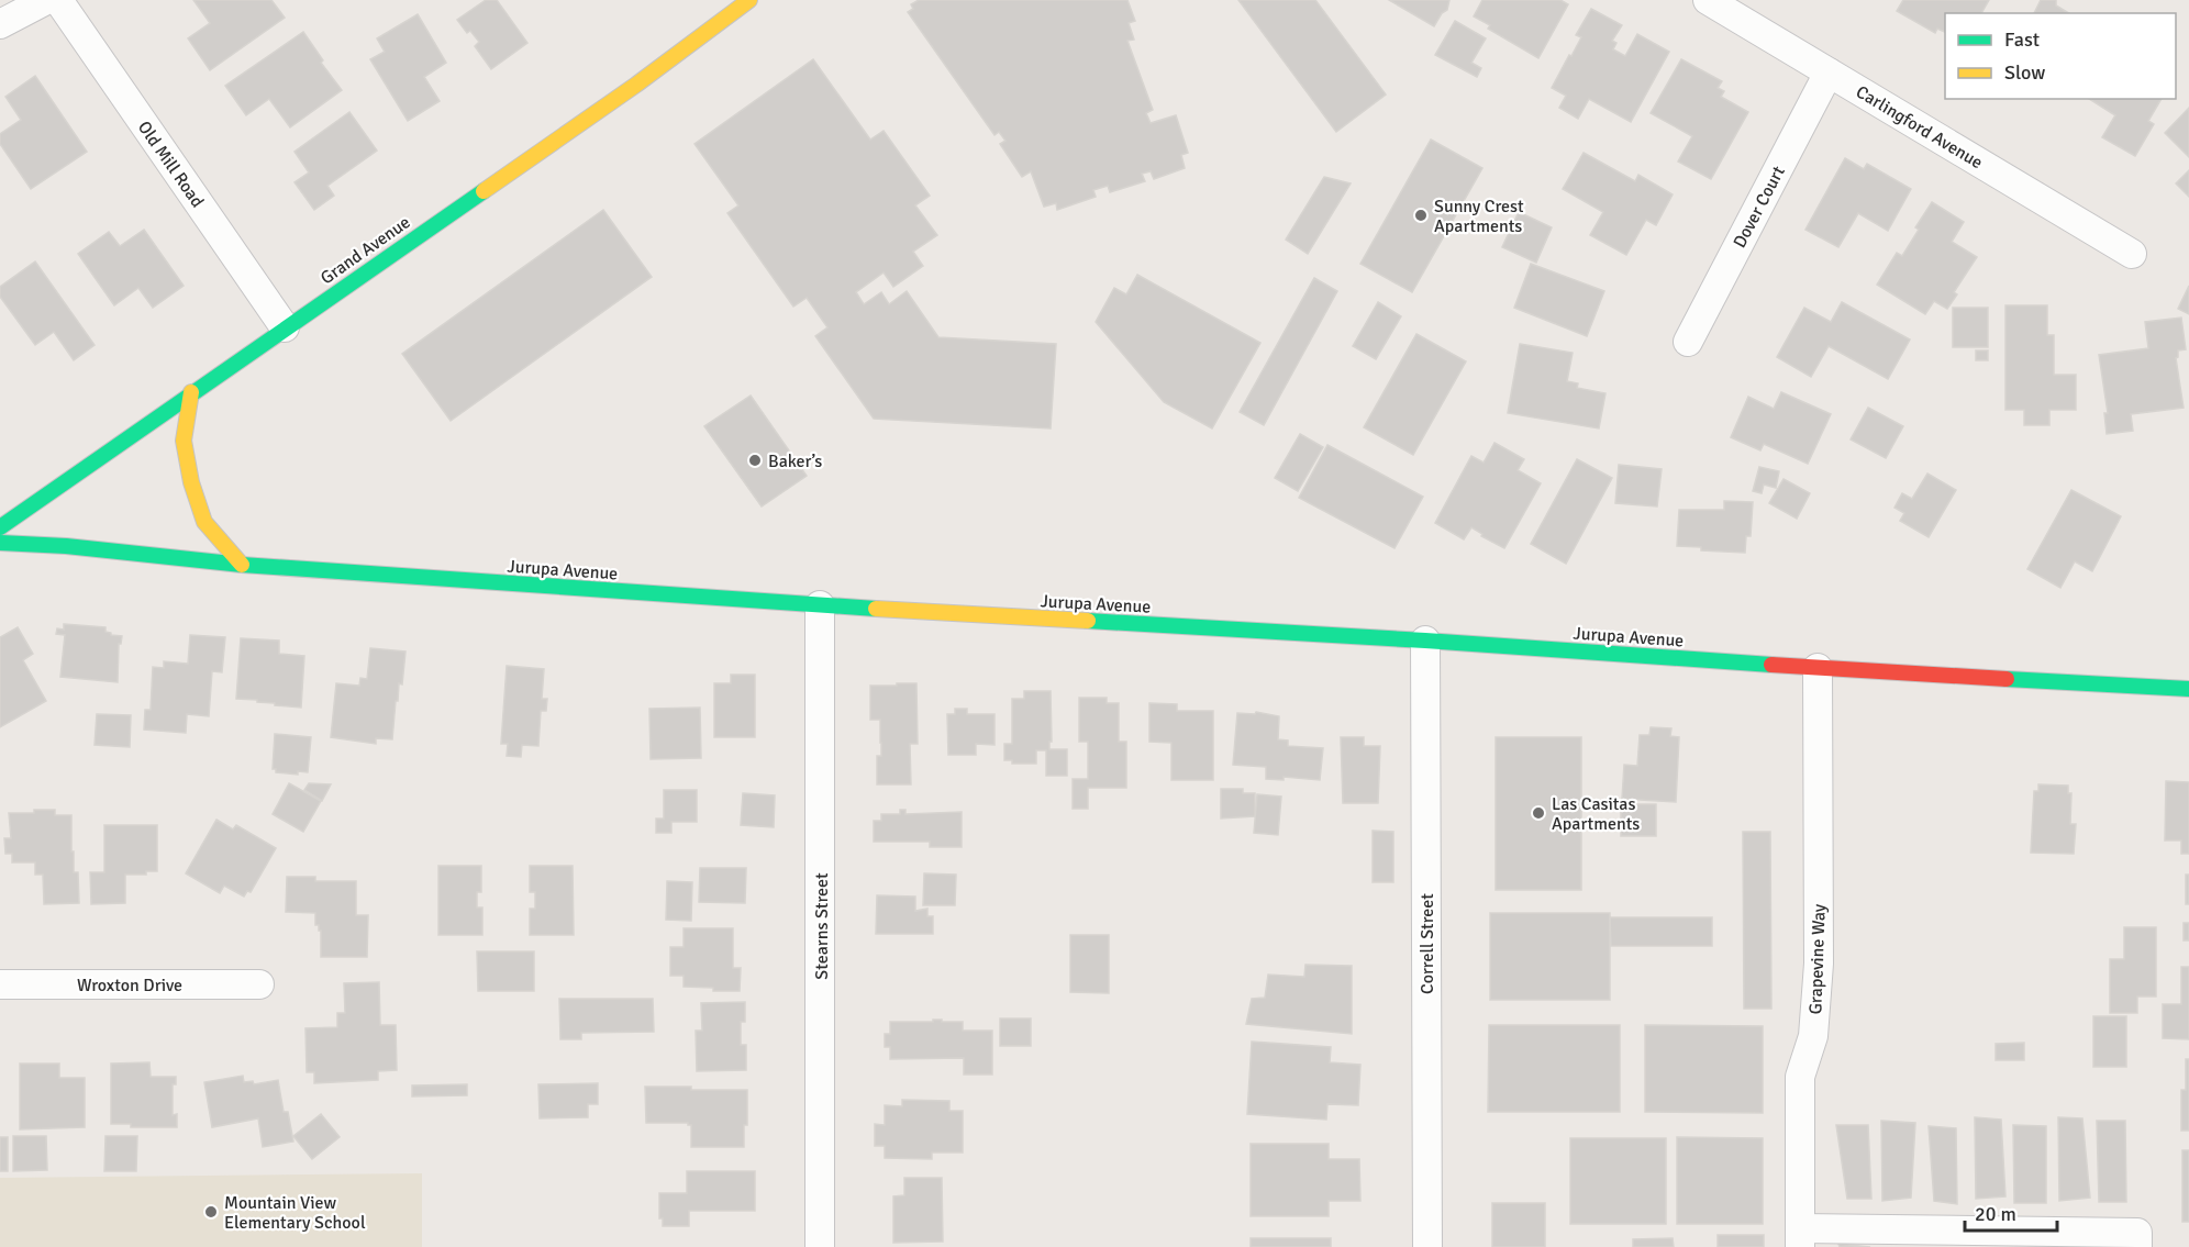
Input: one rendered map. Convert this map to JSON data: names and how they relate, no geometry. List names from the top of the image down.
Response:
{
  "streets": {
    "main road": ["Grand Avenue", "Jurupa Avenue"],
    "street": [
      "Carlingford Avenue",
      "Old Mill Road",
      "Dover Court",
      "Stearns Street",
      "Correll Street",
      "Grapevine Way",
      "Wroxton Drive"
    ]
  },
  "crossings": [
    ["Carlingford Avenue", "Dover Court"],
    ["Old Mill Road", "Grand Avenue"],
    ["Jurupa Avenue", "Stearns Street"],
    ["Jurupa Avenue", "Correll Street"],
    ["Jurupa Avenue", "Grapevine Way"]
  ],
  "places": [
    "Sunny Crest Apartments",
    "Baker’s",
    "Las Casitas Apartments",
    "Mountain View Elementary School"
  ],
  "legend": ["Fast", "Slow"],
  "scale_bar": "20 m"
}
